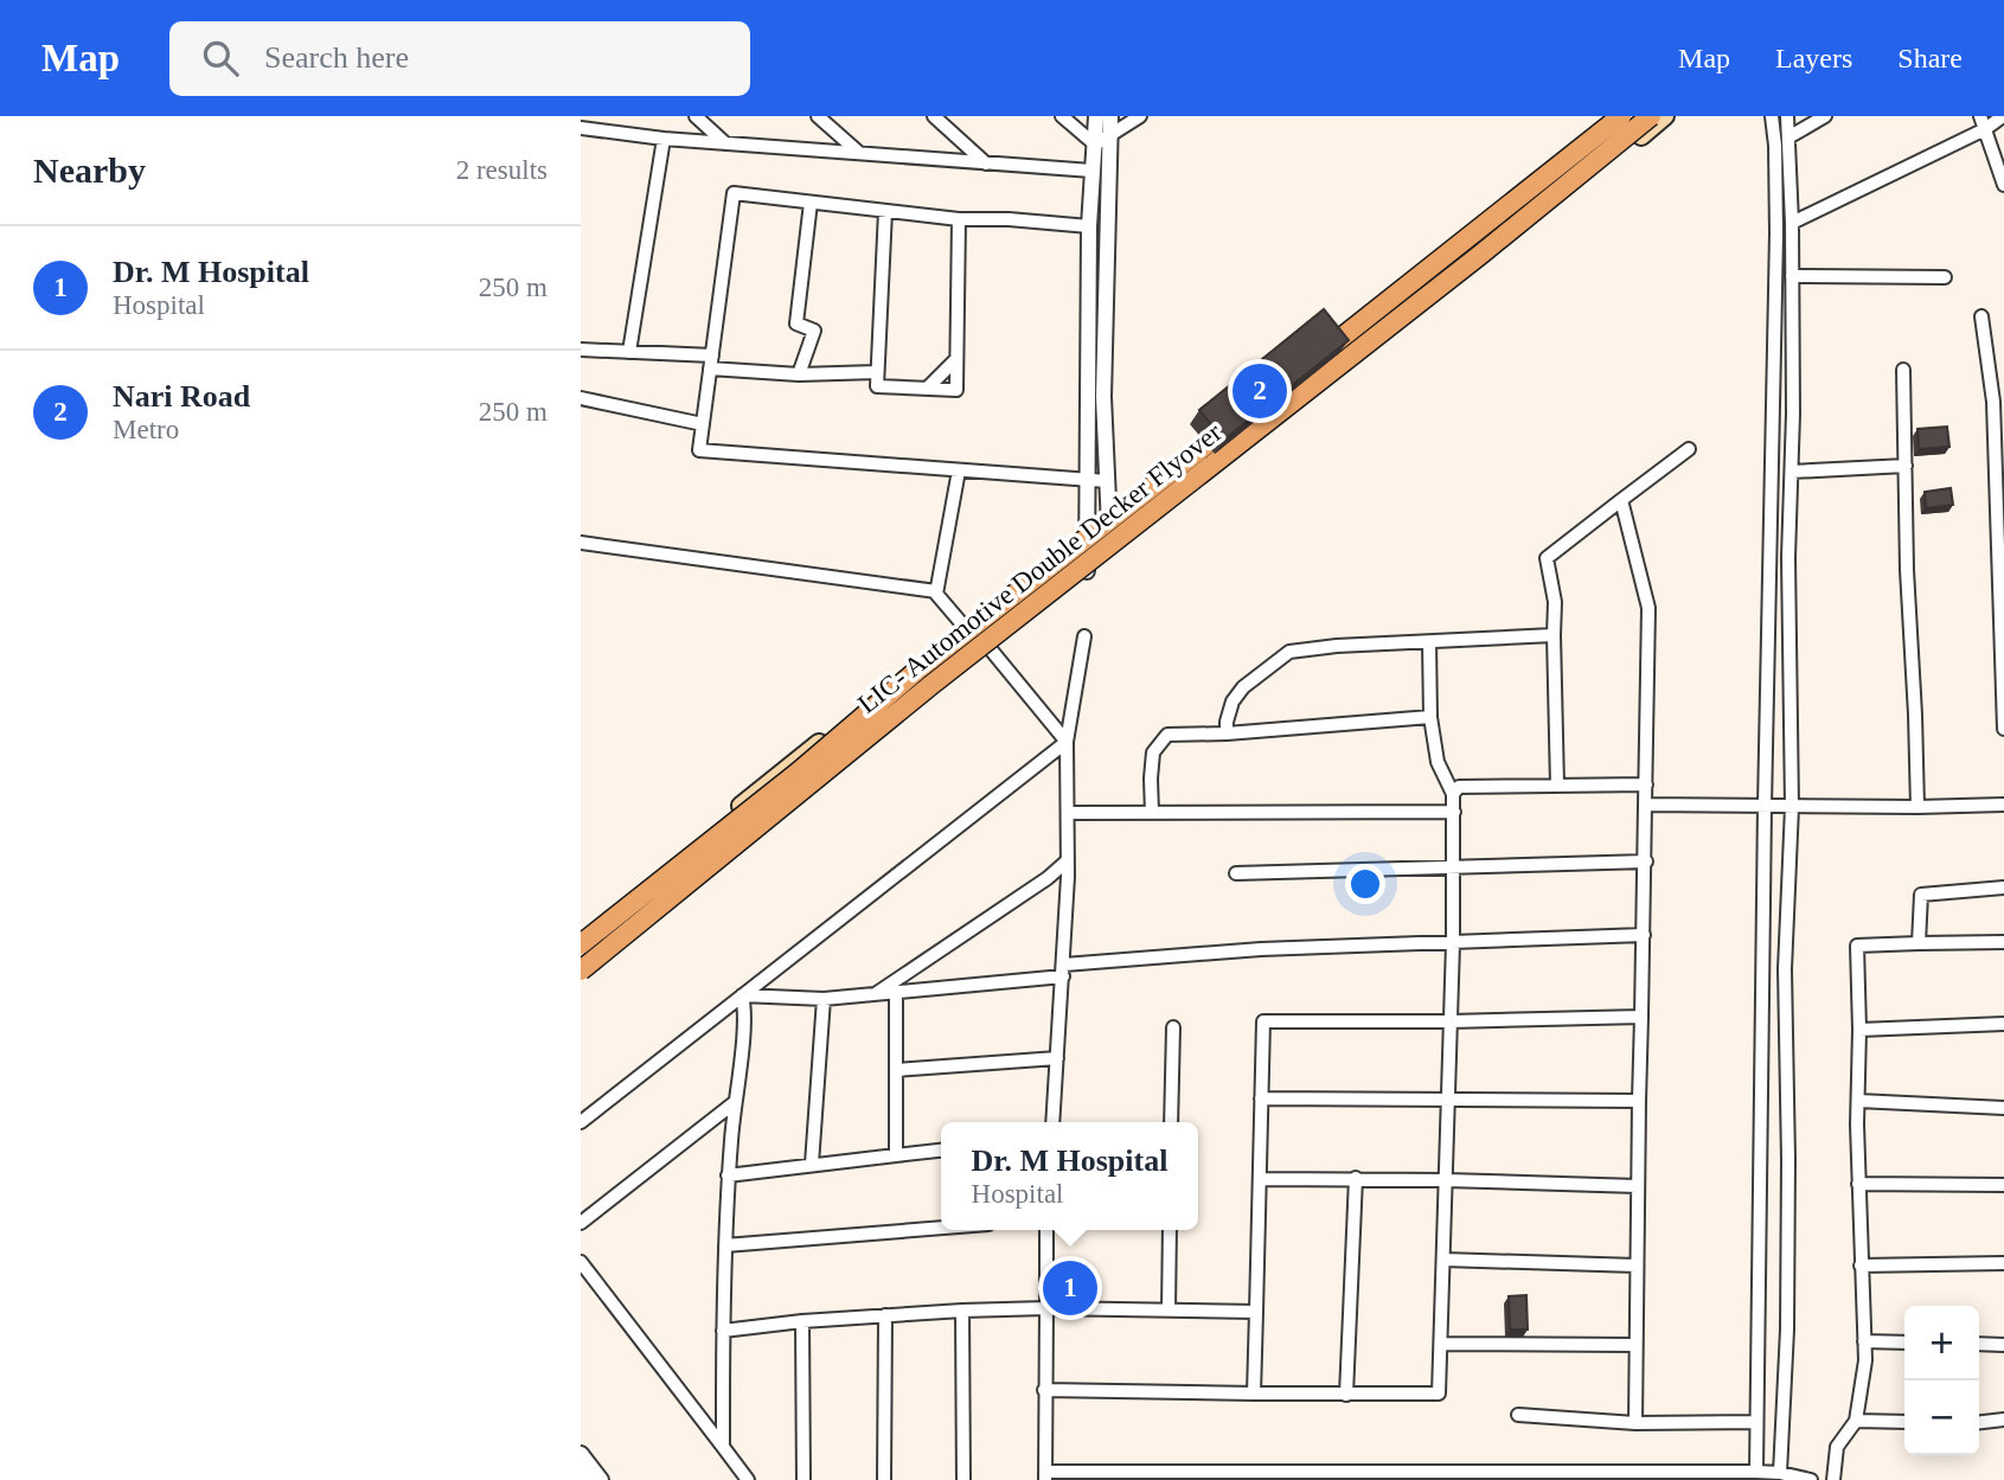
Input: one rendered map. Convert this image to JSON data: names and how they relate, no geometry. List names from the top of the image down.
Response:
{
  "streets": {
    "main road": ["LIC- Automotive Double Decker Flyover"]
  },
  "page": {
    "header": "Map",
    "search": "Search here",
    "nav": ["Map", "Layers", "Share"],
    "heading": ["Nearby", "2 results"],
    "list": [
      {
        "mark": "1",
        "name": "Dr. M Hospital",
        "note": "Hospital",
        "value": "250 m"
      },
      {
        "mark": "2",
        "name": "Nari Road",
        "note": "Metro",
        "value": "250 m"
      }
    ],
    "pins": ["2", "1"],
    "popup": ["Dr. M Hospital", "Hospital"],
    "map_buttons": ["+", "−"]
  }
}
